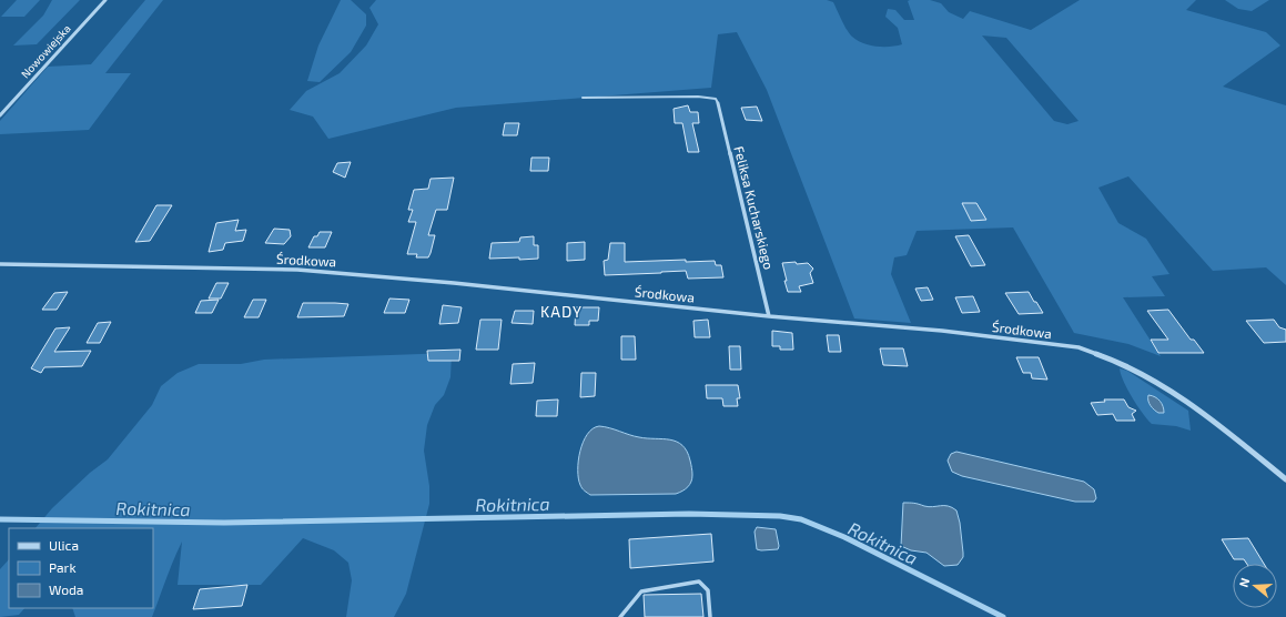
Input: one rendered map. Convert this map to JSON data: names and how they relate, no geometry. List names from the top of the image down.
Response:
{
  "streets": {
    "street": ["Nowowiejska", "Feliksa Kucharskiego", "Środkowa"]
  },
  "crossings": [
    ["Feliksa Kucharskiego", "Środkowa"]
  ],
  "districts": ["KADY"],
  "water": ["Rokitnica"],
  "legend": ["Ulica", "Park", "Woda"],
  "north": "left"
}
